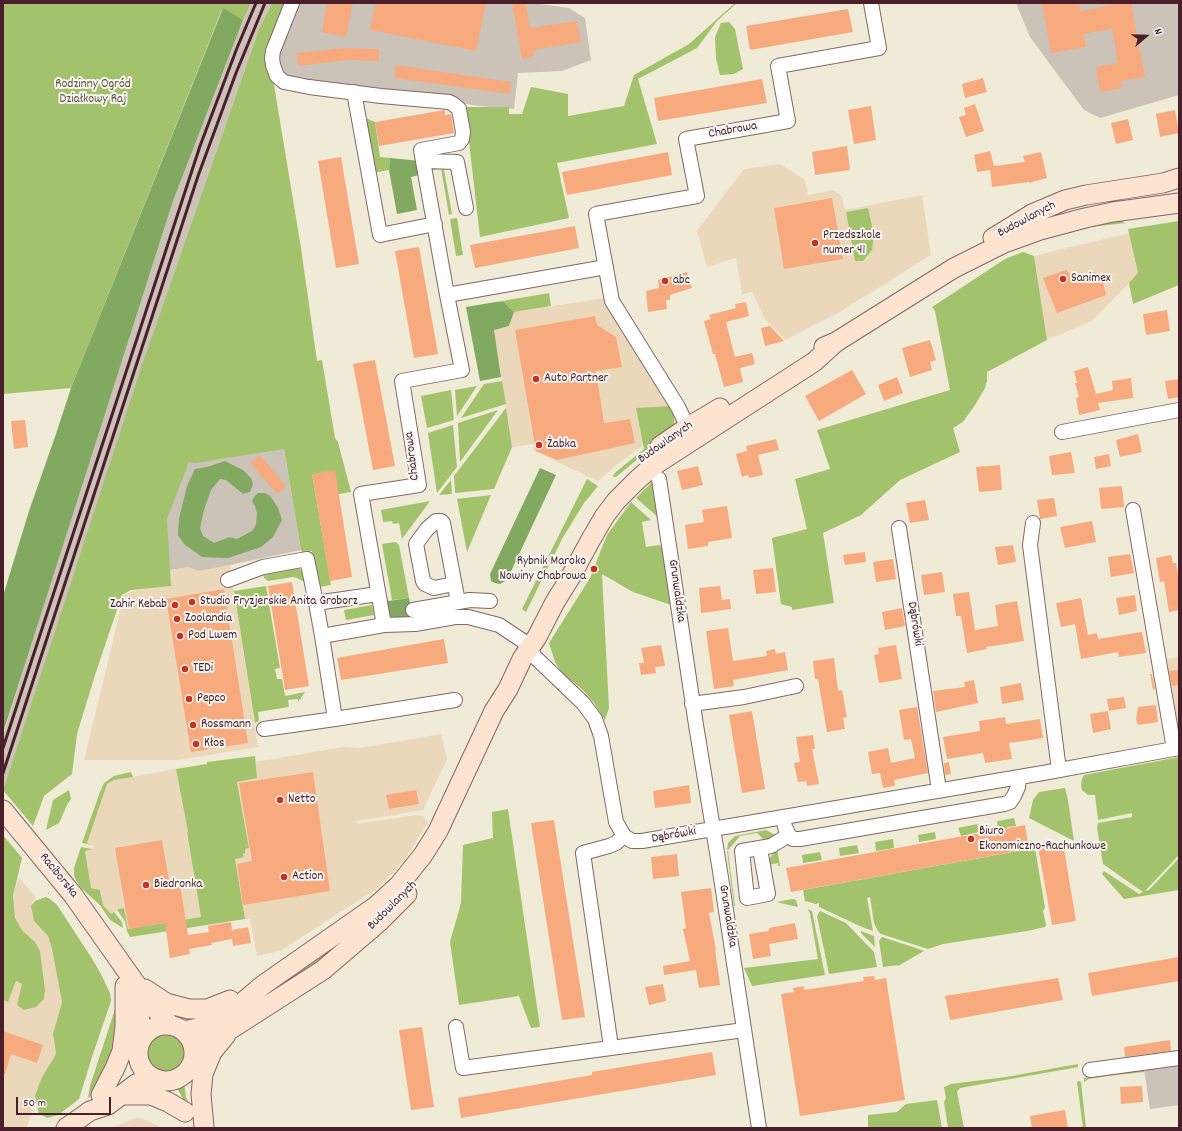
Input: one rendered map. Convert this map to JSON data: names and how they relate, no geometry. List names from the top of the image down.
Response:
{
  "streets": {
    "main road": ["Budowlanych", "Raciborska"],
    "street": ["Chabrowa", "Grunwaldzka", "Dąbrówki"]
  },
  "crossings": [
    ["Chabrowa", "Budowlanych"],
    ["Budowlanych", "Raciborska"],
    ["Grunwaldzka", "Dąbrówki"]
  ],
  "parks": ["Rodzinny Ogród Działkowy Raj"],
  "places": [
    "Przedszkole numer 41",
    "Sanimex",
    "abc",
    "Auto Partner",
    "Żabka",
    "Rybnik Maroko Nowiny Chabrowa",
    "Studio Fryzjerskie Anita Groborz",
    "Zahir Kebab",
    "Zoolandia",
    "Pod Lwem",
    "TEDi",
    "Pepco",
    "Rossmann",
    "Kłos",
    "Netto",
    "Biuro Ekonomiczno-Rachunkowe",
    "Action",
    "Biedronka"
  ],
  "scale_bar": "50 m",
  "north": "right"
}
